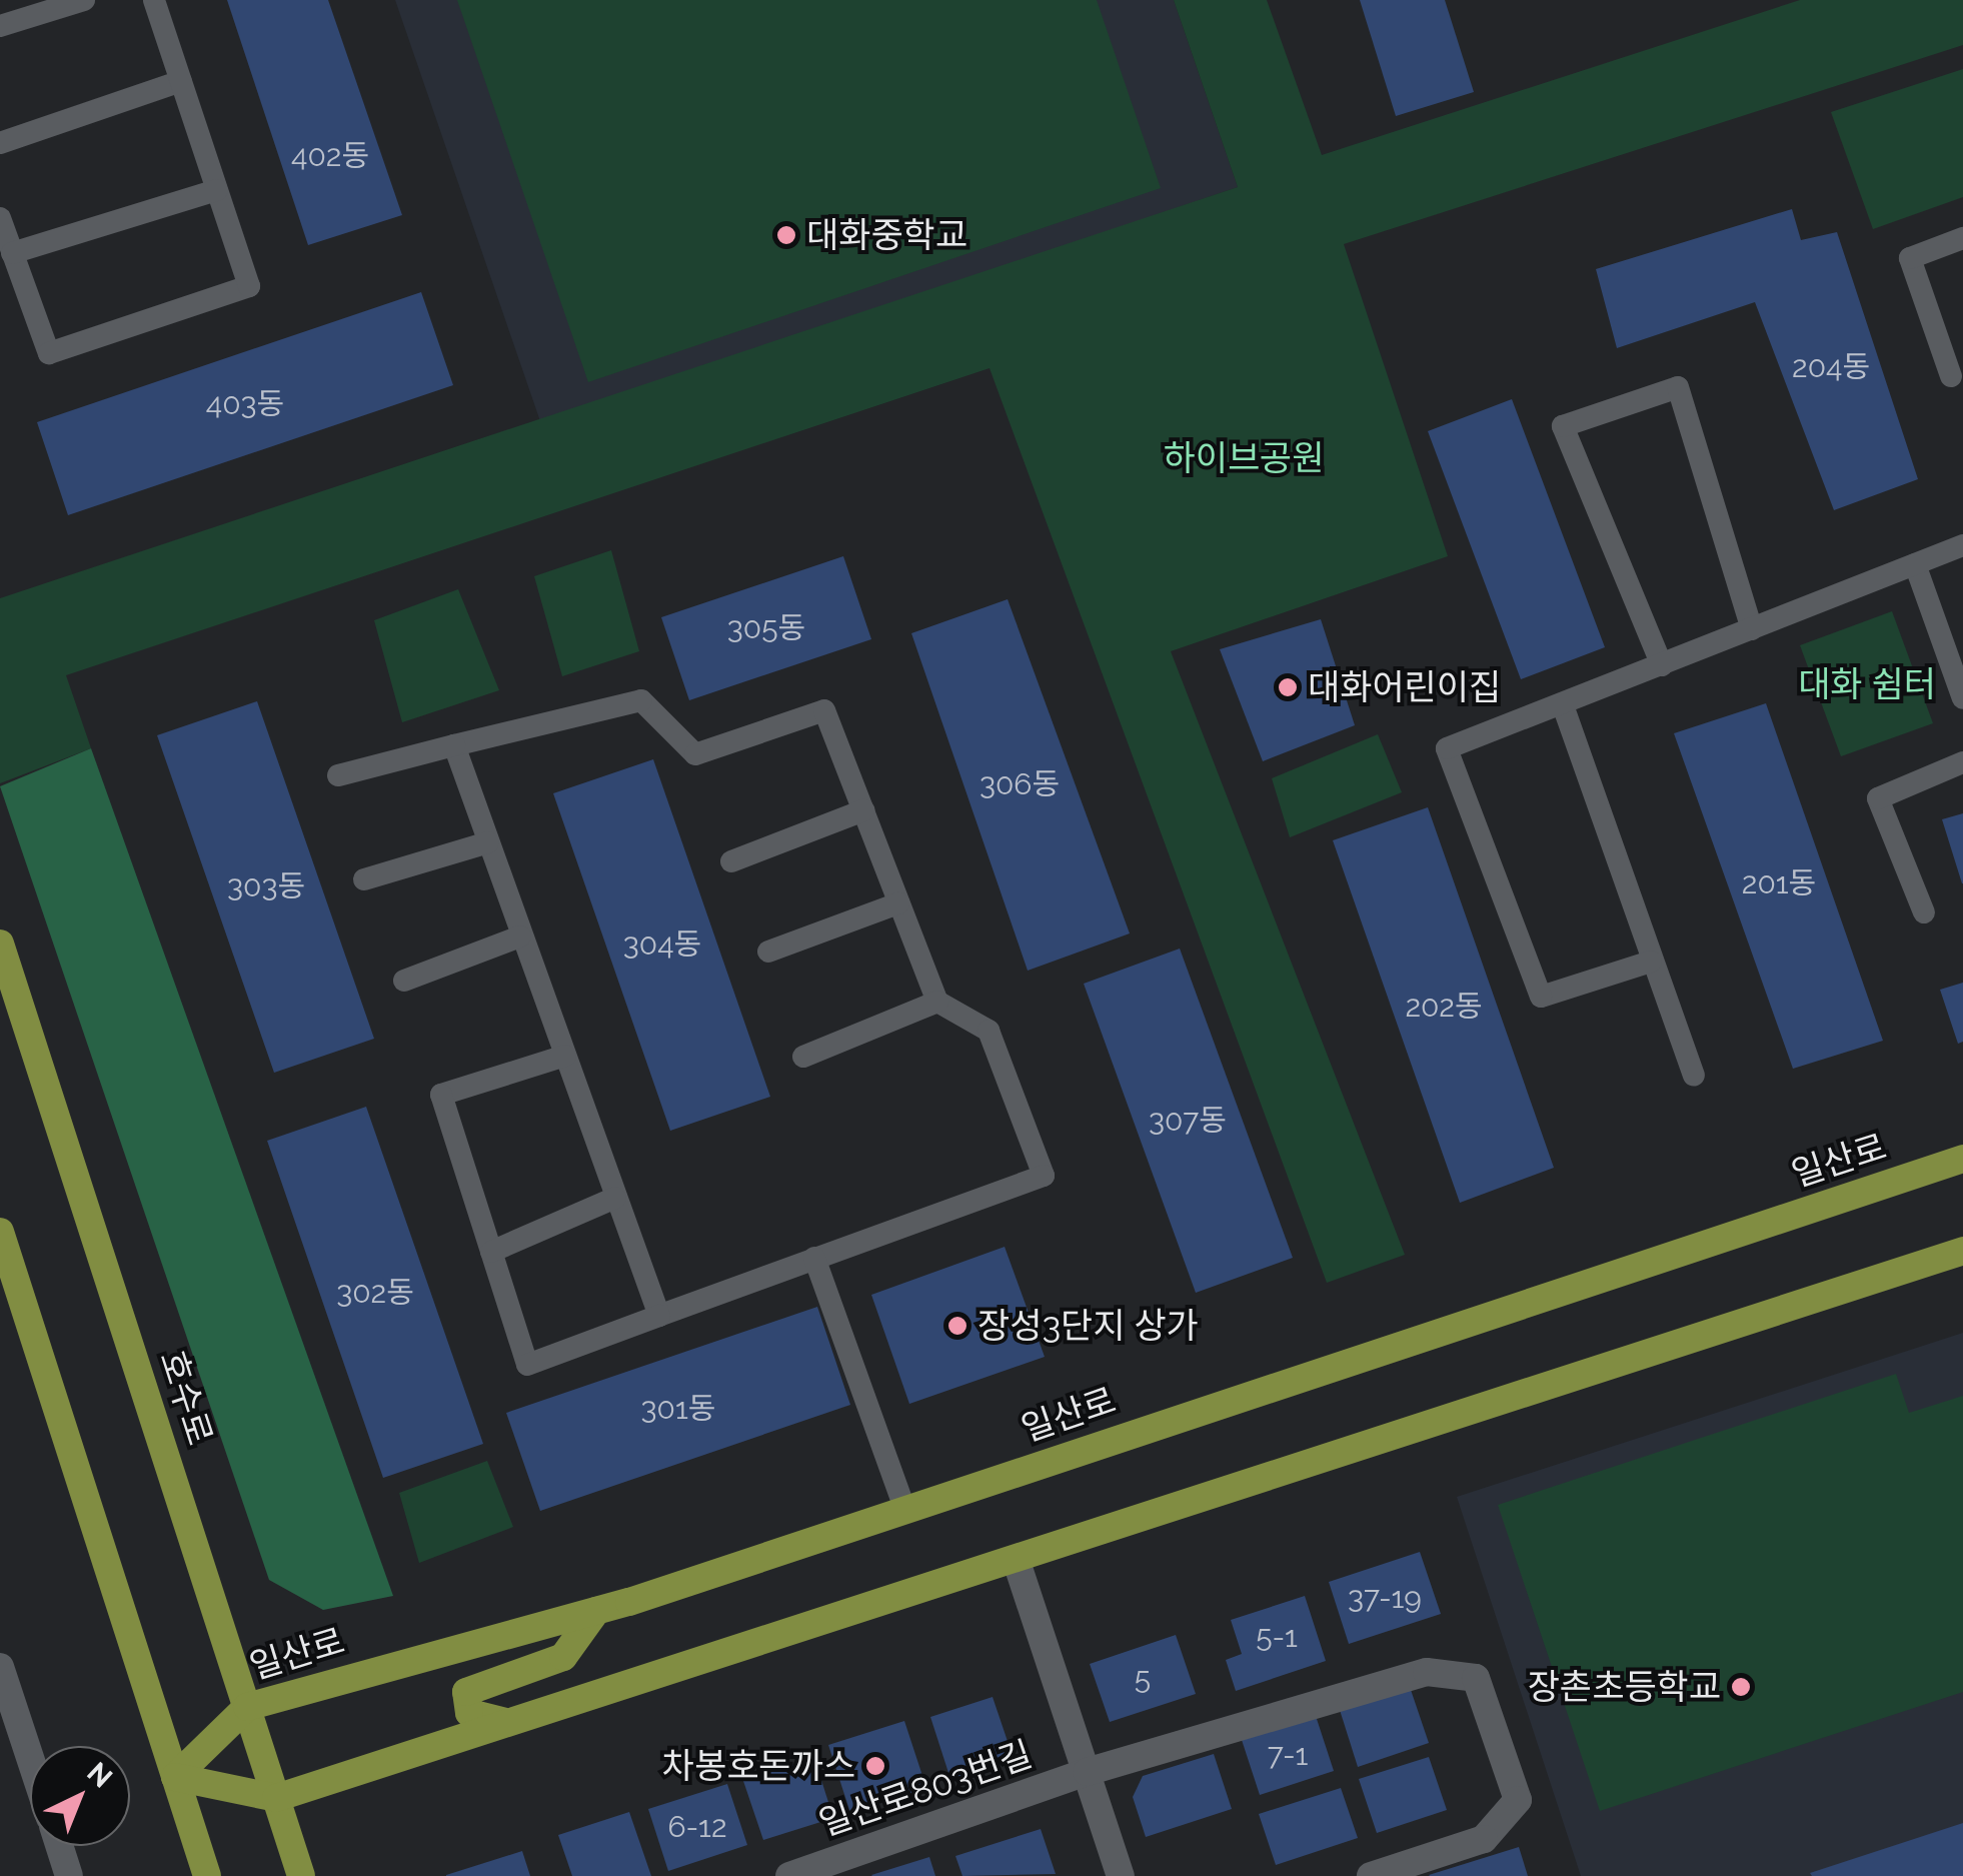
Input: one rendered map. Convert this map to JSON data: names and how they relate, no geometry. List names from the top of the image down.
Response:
{
  "streets": {
    "main road": ["일산로", "호수로"],
    "street": ["일산로803번길"]
  },
  "crossings": [
    ["일산로", "호수로"]
  ],
  "parks": ["하이브공원", "대화 쉼터"],
  "places": [
    "대화중학교",
    "대화어린이집",
    "장성3단지 상가",
    "장촌초등학교",
    "차봉호돈까스"
  ],
  "house_numbers": [
    "402동",
    "204동",
    "403동",
    "305동",
    "306동",
    "201동",
    "303동",
    "304동",
    "202동",
    "307동",
    "302동",
    "301동",
    "37-19",
    "5-1",
    "5",
    "7-1",
    "6-12"
  ],
  "north": "top right"
}
